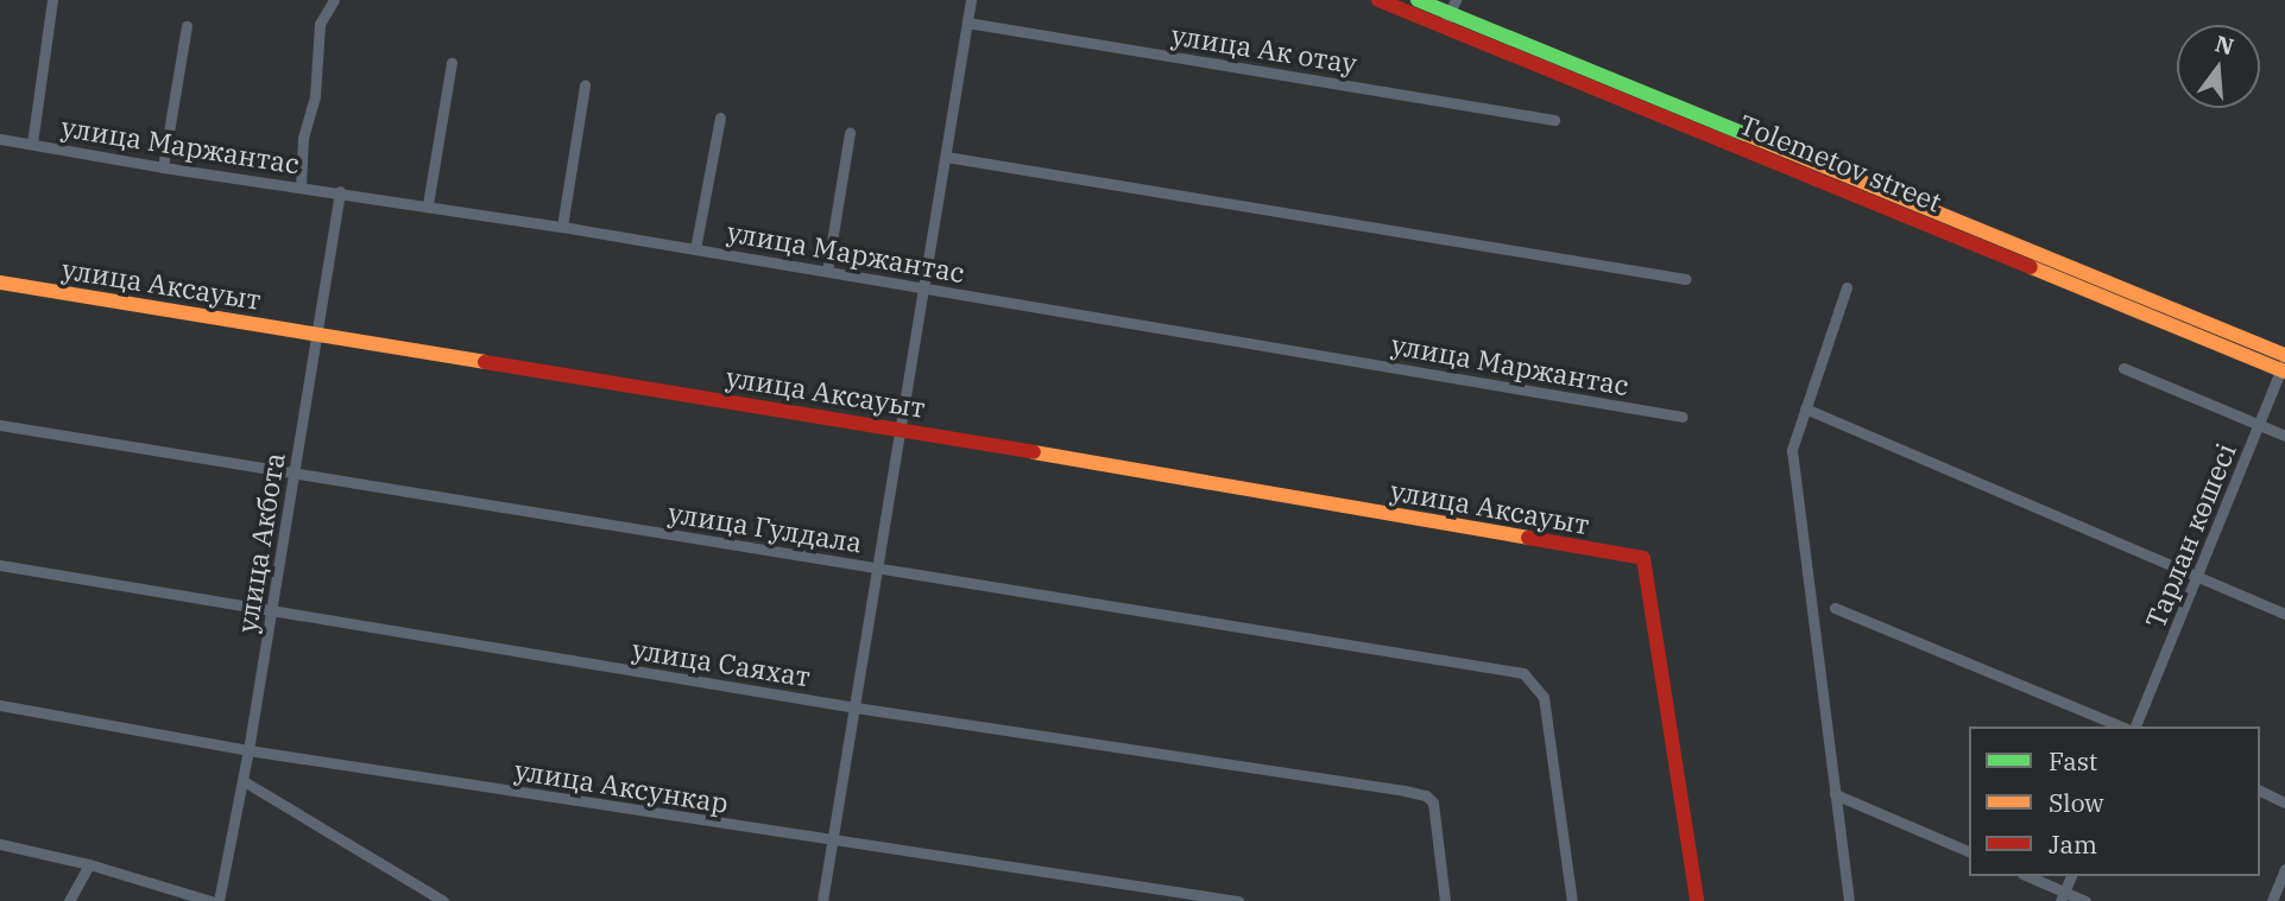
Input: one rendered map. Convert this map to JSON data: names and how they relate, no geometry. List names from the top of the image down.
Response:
{
  "streets": {
    "street": [
      "улица Ак отау",
      "улица Маржантас",
      "Tolemetov street",
      "улица Аксауыт",
      "улица Гулдала",
      "Тарлан көшесі",
      "улица Акбота",
      "улица Саяхат",
      "улица Аксункар"
    ]
  },
  "crossings": [
    ["улица Маржантас", "улица Акбота"],
    ["Tolemetov street", "Тарлан көшесі"],
    ["улица Аксауыт", "улица Акбота"],
    ["улица Гулдала", "улица Акбота"],
    ["улица Акбота", "улица Саяхат"],
    ["улица Акбота", "улица Аксункар"]
  ],
  "legend": ["Fast", "Slow", "Jam"],
  "north": "top"
}
